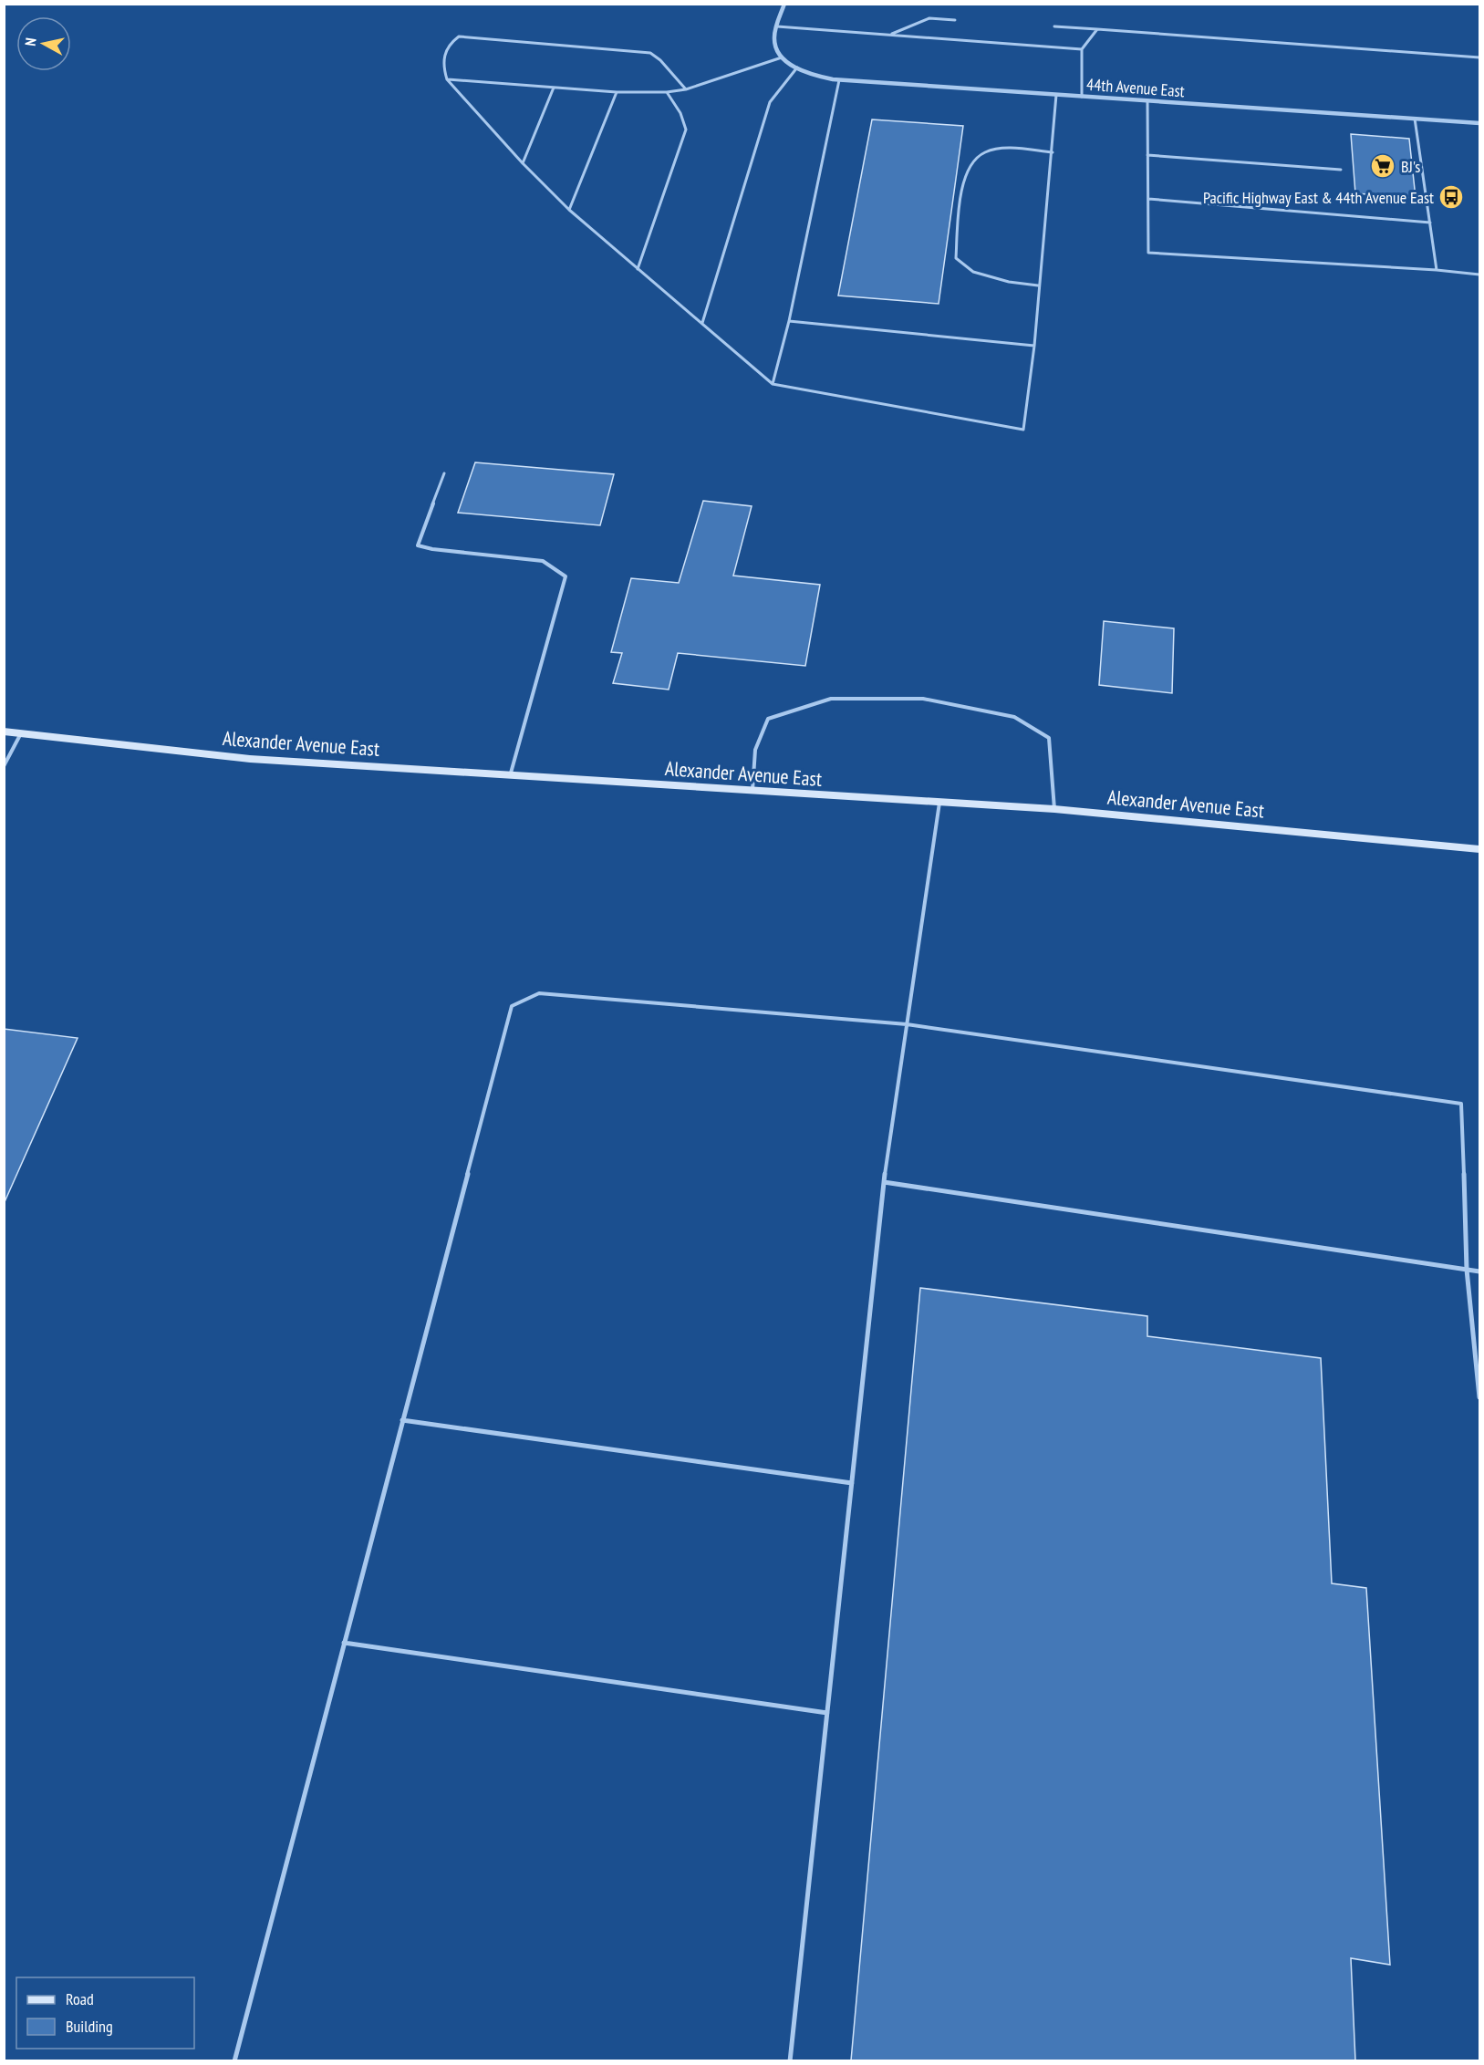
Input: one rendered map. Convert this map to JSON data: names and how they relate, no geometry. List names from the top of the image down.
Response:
{
  "streets": {
    "street": ["44th Avenue East", "Alexander Avenue East"]
  },
  "places": {
    "supermarket": ["BJ's"],
    "bus stop": ["Pacific Highway East & 44th Avenue East"]
  },
  "legend": ["Road", "Building"],
  "north": "left"
}
